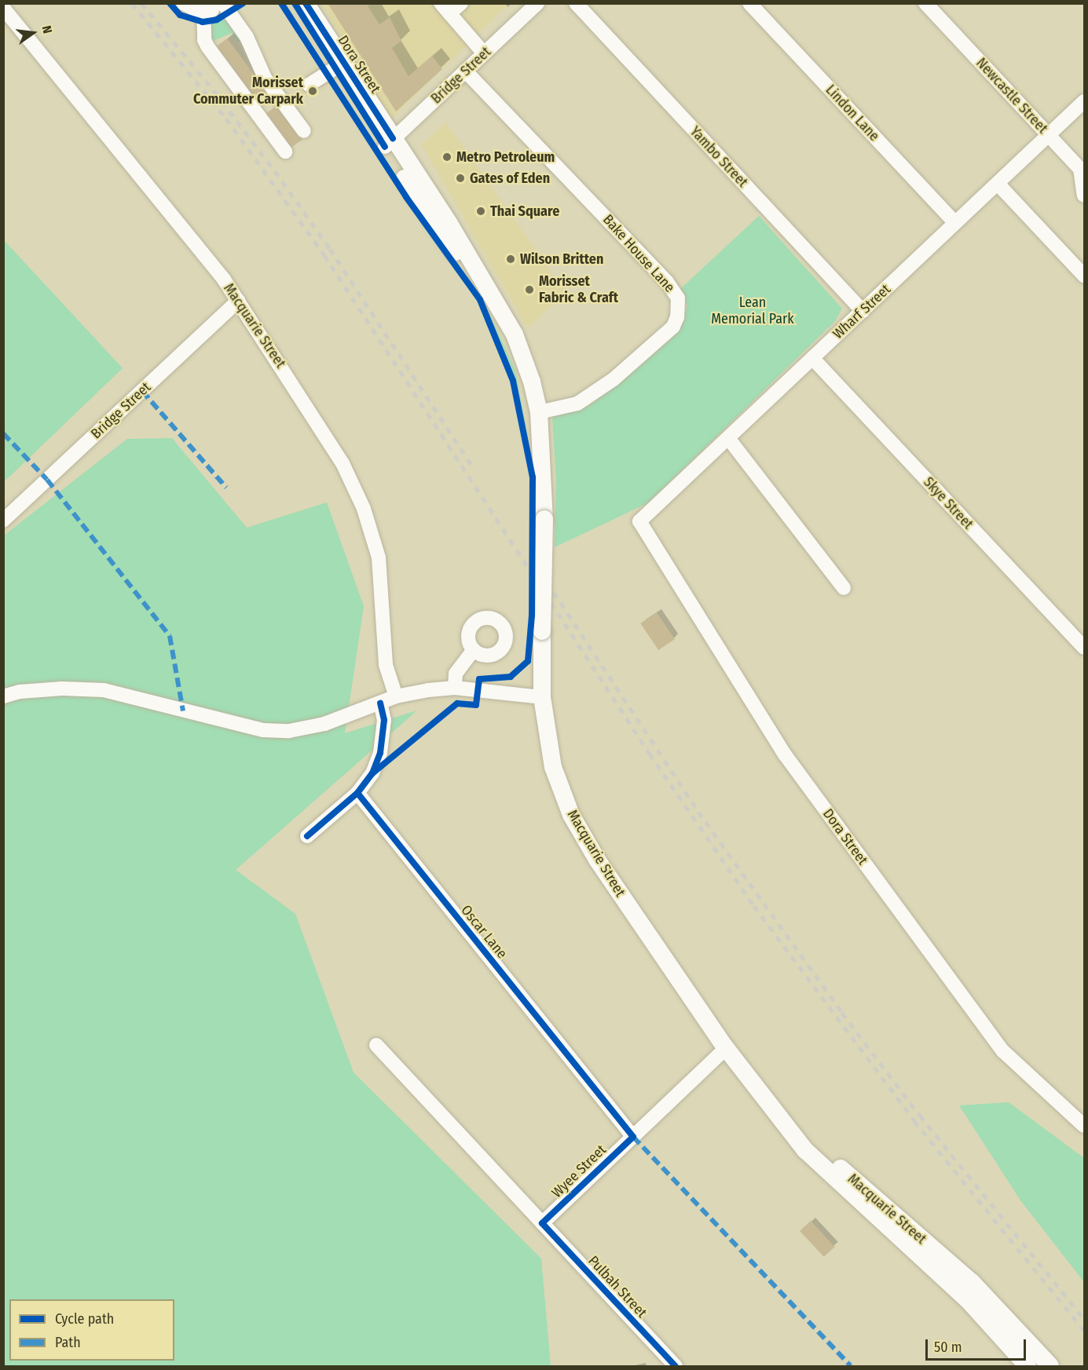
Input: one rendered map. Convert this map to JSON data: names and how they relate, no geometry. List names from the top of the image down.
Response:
{
  "streets": {
    "main road": ["Dora Street", "Macquarie Street"],
    "street": [
      "Bridge Street",
      "Newcastle Street",
      "Lindon Lane",
      "Yambo Street",
      "Bake House Lane",
      "Wharf Street",
      "Skye Street",
      "Oscar Lane",
      "Wyee Street",
      "Pulbah Street"
    ]
  },
  "crossings": [
    ["Dora Street", "Bridge Street"],
    ["Dora Street", "Bake House Lane"],
    ["Dora Street", "Wharf Street"],
    ["Dora Street", "Macquarie Street"],
    ["Bridge Street", "Bake House Lane"],
    ["Bridge Street", "Macquarie Street"],
    ["Newcastle Street", "Wharf Street"],
    ["Lindon Lane", "Wharf Street"],
    ["Yambo Street", "Wharf Street"],
    ["Wharf Street", "Skye Street"],
    ["Macquarie Street", "Wyee Street"],
    ["Oscar Lane", "Wyee Street"],
    ["Wyee Street", "Pulbah Street"]
  ],
  "parks": ["Lean Memorial Park"],
  "places": [
    "Morisset Commuter Carpark",
    "Metro Petroleum",
    "Gates of Eden",
    "Thai Square",
    "Wilson Britten",
    "Morisset Fabric & Craft"
  ],
  "legend": ["Cycle path", "Path"],
  "scale_bar": "50 m",
  "north": "right"
}
